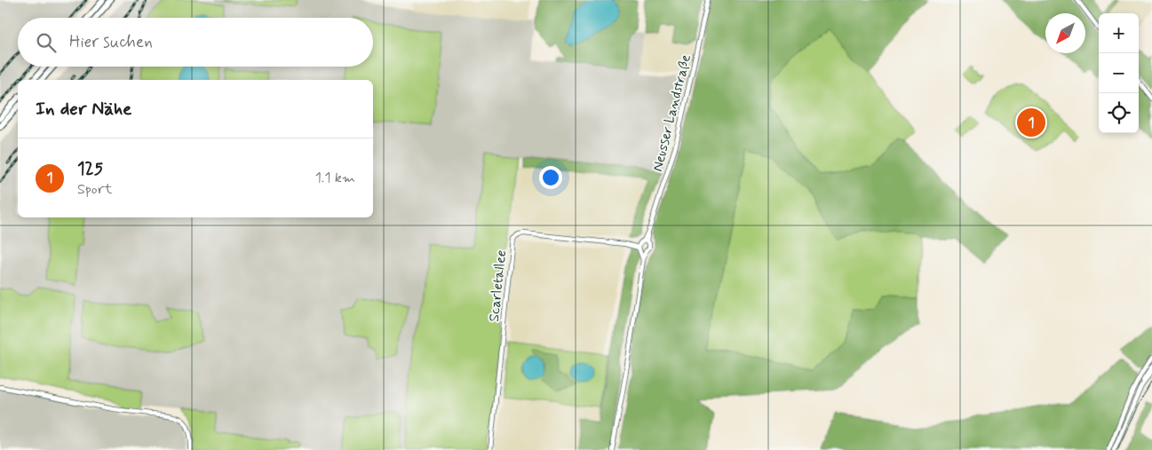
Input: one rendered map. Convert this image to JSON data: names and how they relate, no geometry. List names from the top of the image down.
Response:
{
  "streets": {
    "main road": ["Neusser Landstraße", "Scarletallee"]
  },
  "crossings": [
    ["Neusser Landstraße", "Scarletallee"]
  ],
  "north": "bottom left",
  "page": {
    "map_buttons": ["+", "−"],
    "search": "Hier suchen",
    "heading": "In der Nähe",
    "pins": "1",
    "list": [
      {
        "mark": "1",
        "name": "125",
        "note": "Sport",
        "value": "1.1 km"
      }
    ]
  }
}
